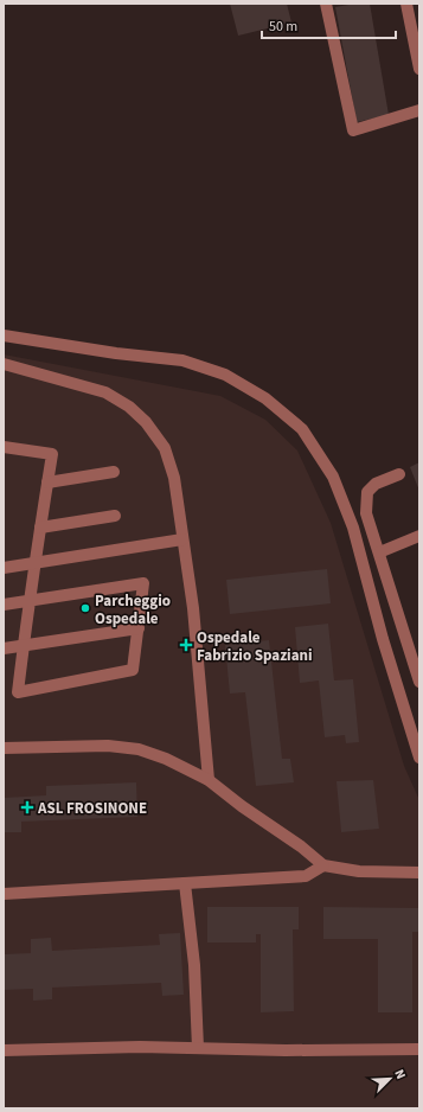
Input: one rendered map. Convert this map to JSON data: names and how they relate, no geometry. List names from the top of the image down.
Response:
{
  "places": {
    "other": ["Parcheggio Ospedale"],
    "health": ["Ospedale Fabrizio Spaziani", "ASL FROSINONE"]
  },
  "scale_bar": "50 m",
  "north": "top right"
}
